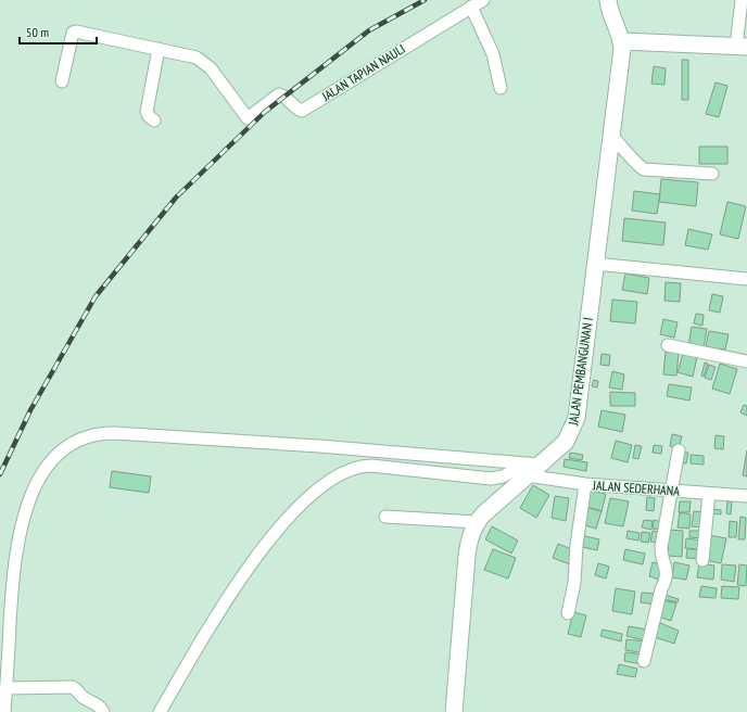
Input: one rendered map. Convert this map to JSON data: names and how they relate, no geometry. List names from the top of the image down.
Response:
{
  "streets": {
    "main road": ["JALAN PEMBANGUNAN I"],
    "street": ["JALAN TAPIAN NAULI", "JALAN SEDERHANA"]
  },
  "crossings": [
    ["JALAN PEMBANGUNAN I", "JALAN SEDERHANA"]
  ],
  "scale_bar": "50 m"
}
